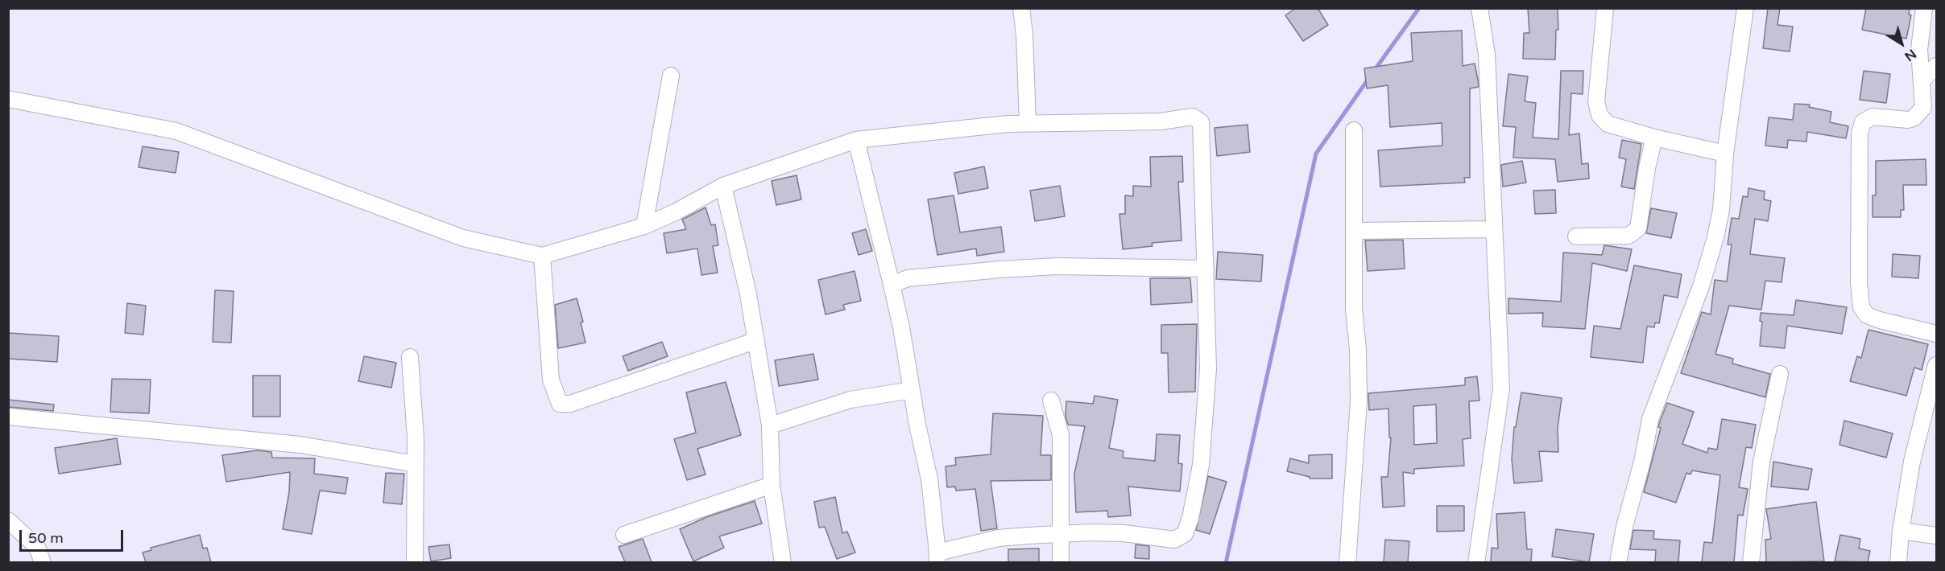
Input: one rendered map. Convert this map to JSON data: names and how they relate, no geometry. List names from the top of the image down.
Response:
{
  "scale_bar": "50 m",
  "north": "bottom right"
}
